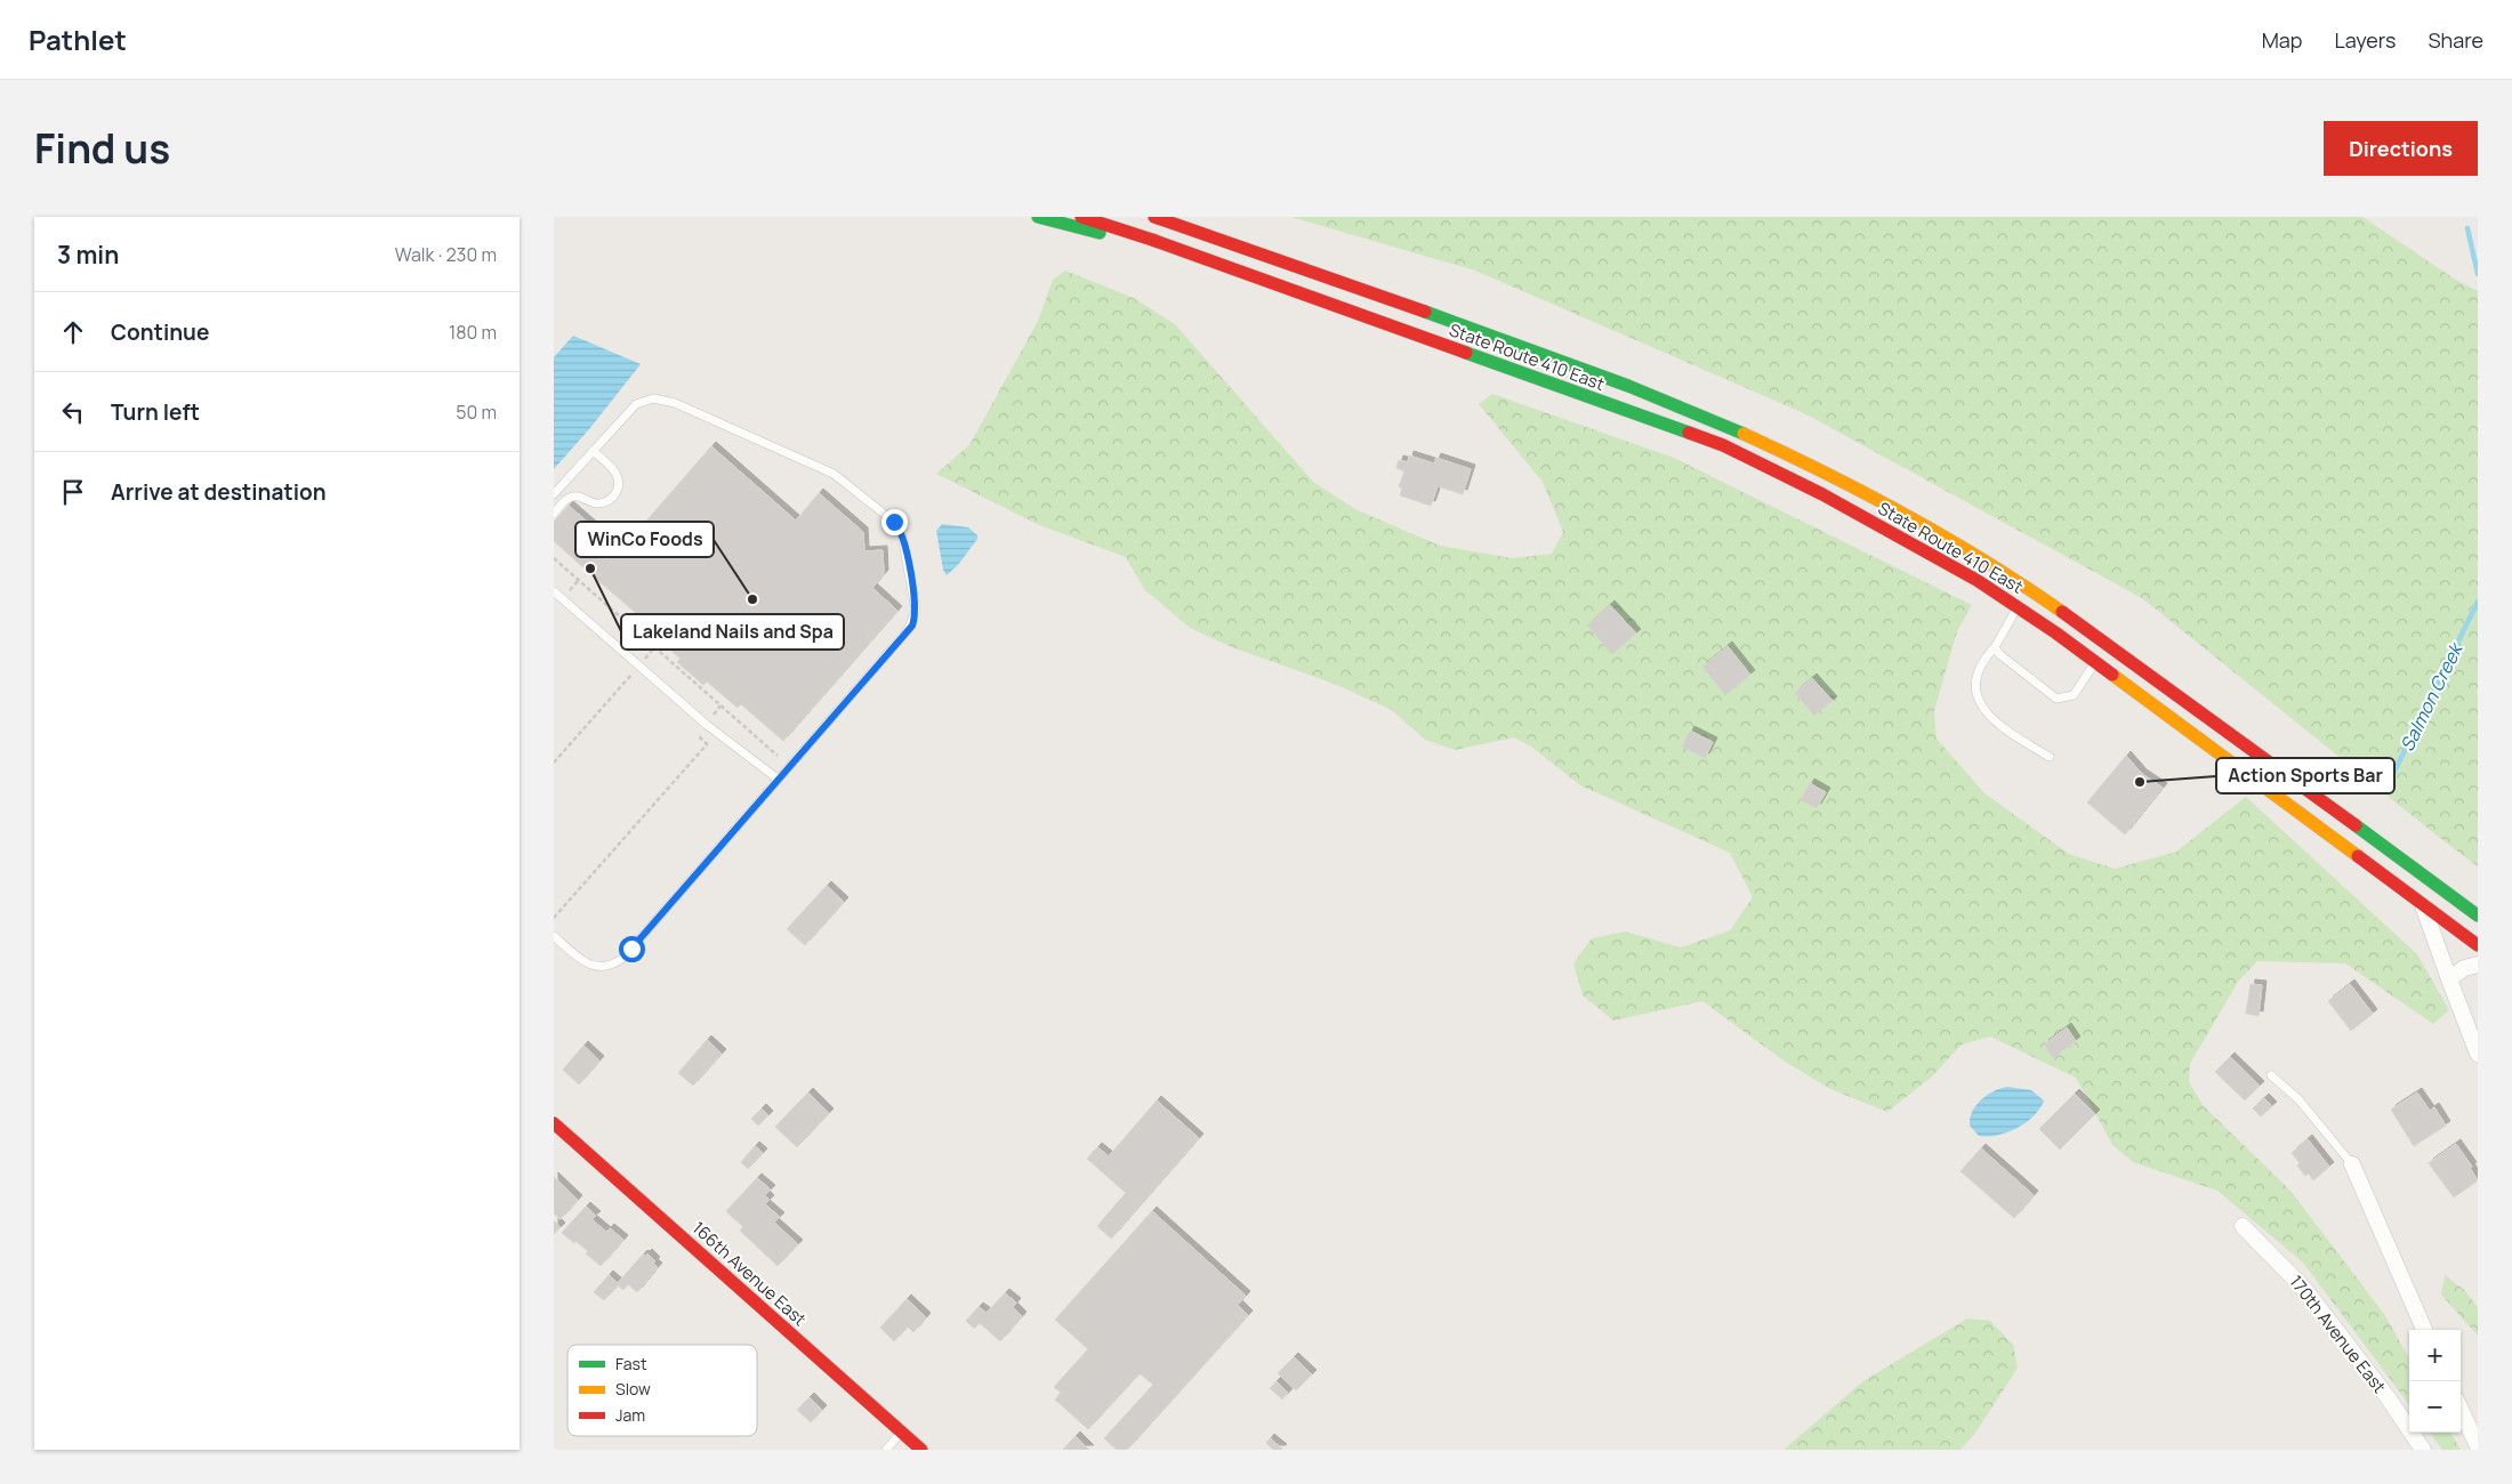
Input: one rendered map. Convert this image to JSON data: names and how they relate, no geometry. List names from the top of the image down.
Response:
{
  "streets": {
    "main road": ["State Route 410 East", "166th Avenue East"],
    "street": ["170th Avenue East"]
  },
  "water": ["Salmon Creek"],
  "places": ["Lakeland Nails and Spa", "WinCo Foods", "Action Sports Bar"],
  "legend": ["Fast", "Slow", "Jam"],
  "page": {
    "header": "Pathlet",
    "nav": ["Map", "Layers", "Share"],
    "title": "Find us",
    "buttons": "Directions",
    "heading": ["3 min", "Walk · 230 m"],
    "list": [
      ["Continue", "180 m"],
      ["Turn left", "50 m"],
      "Arrive at destination"
    ],
    "map_buttons": ["+", "−"]
  }
}
